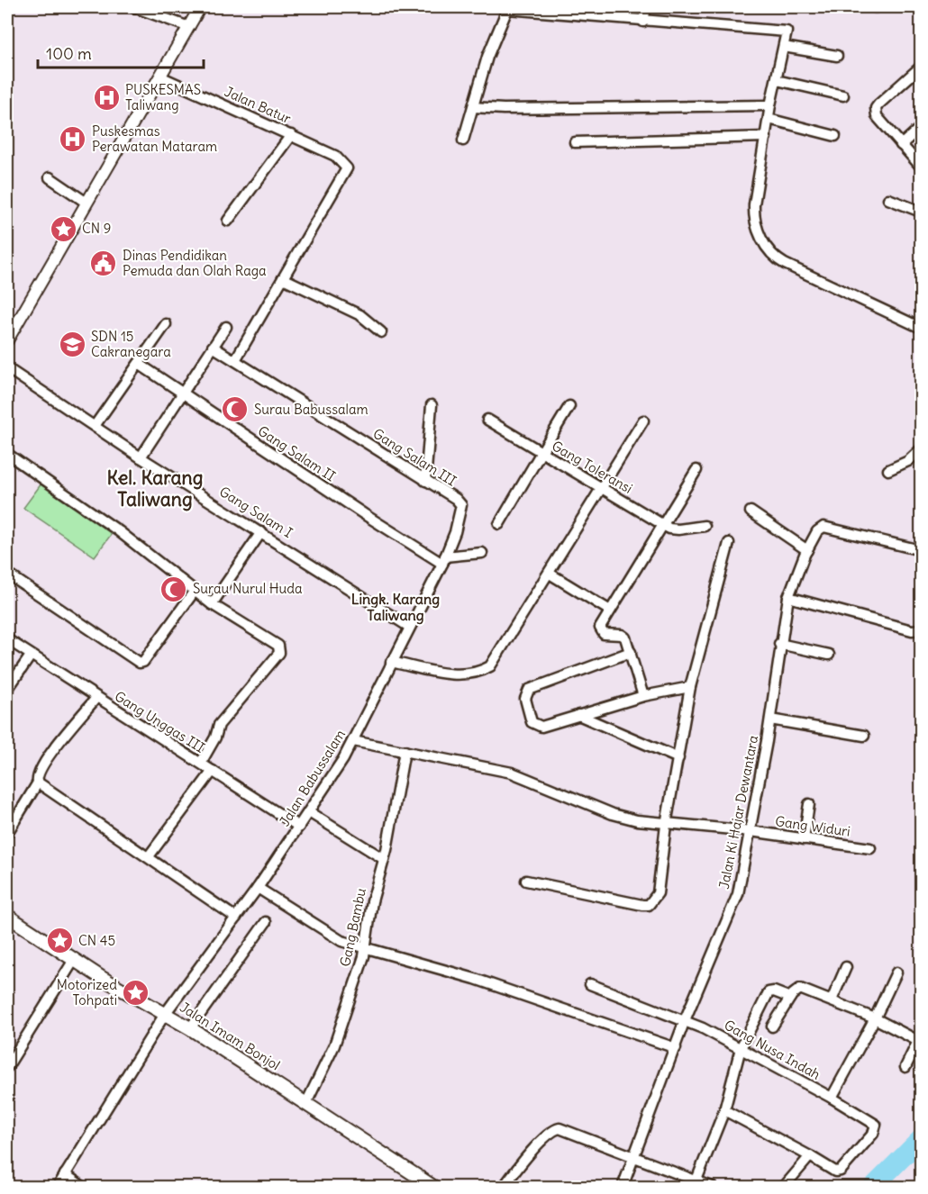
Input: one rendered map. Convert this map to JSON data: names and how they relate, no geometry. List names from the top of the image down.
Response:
{
  "streets": {
    "main road": ["Jalan Imam Bonjol"],
    "street": [
      "Jalan Batur",
      "Gang Salam II",
      "Gang Salam III",
      "Gang Toleransi",
      "Gang Salam I",
      "Gang Unggas III",
      "Jalan Babussalam",
      "Jalan Ki Hajar Dewantara",
      "Gang Widuri",
      "Gang Bambu",
      "Gang Nusa Indah"
    ]
  },
  "crossings": [
    ["Gang Salam II", "Jalan Babussalam"],
    ["Gang Salam III", "Jalan Babussalam"],
    ["Gang Salam I", "Jalan Babussalam"],
    ["Gang Unggas III", "Jalan Babussalam"],
    ["Jalan Babussalam", "Gang Widuri"],
    ["Jalan Babussalam", "Jalan Imam Bonjol"],
    ["Jalan Ki Hajar Dewantara", "Gang Widuri"],
    ["Jalan Ki Hajar Dewantara", "Gang Nusa Indah"],
    ["Gang Widuri", "Gang Bambu"],
    ["Gang Bambu", "Jalan Imam Bonjol"]
  ],
  "districts": ["Kel. Karang Taliwang", "Lingk. Karang Taliwang"],
  "places": {
    "hospital": ["PUSKESMAS Taliwang", "Puskesmas Perawatan Mataram"],
    "place": ["CN 9", "CN 45", "Motorized Tohpati"],
    "public building": ["Dinas Pendidikan Pemuda dan Olah Raga"],
    "school or university": ["SDN 15 Cakranegara"],
    "mosque": ["Surau Babussalam", "Surau Nurul Huda"]
  },
  "scale_bar": "100 m"
}
